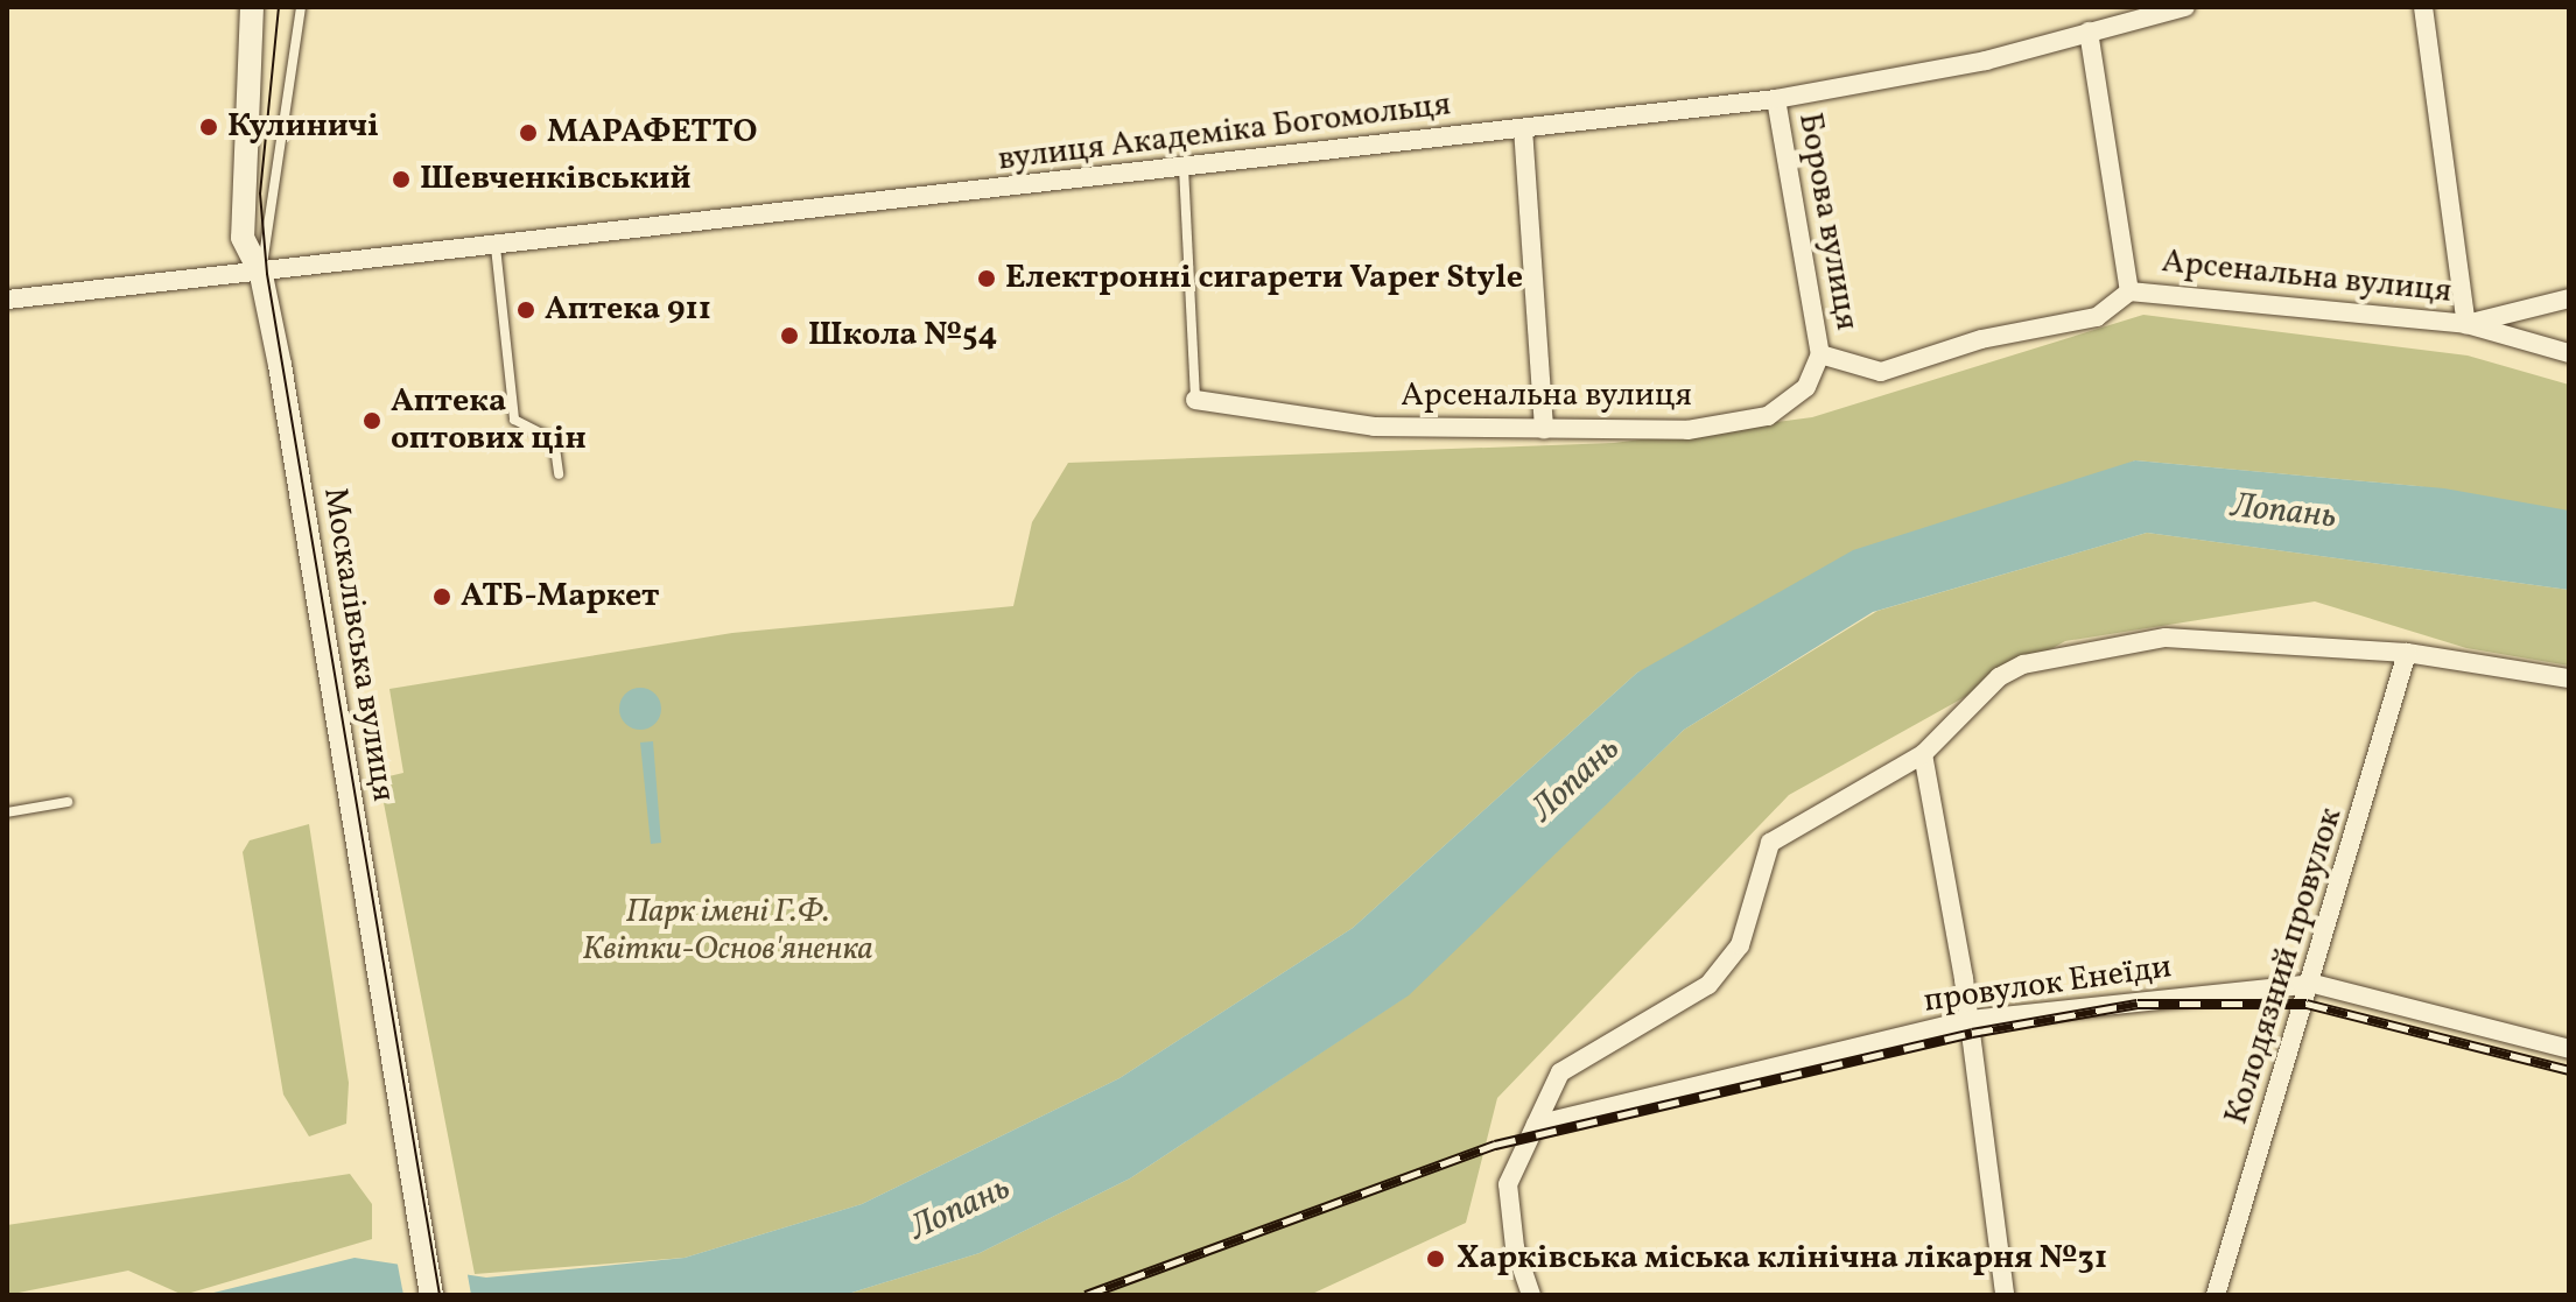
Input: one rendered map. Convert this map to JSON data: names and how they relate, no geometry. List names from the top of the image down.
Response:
{
  "streets": {
    "street": [
      "вулиця Академіка Богомольця",
      "Борова вулиця",
      "Арсенальна вулиця",
      "Москалівська вулиця",
      "Колодязний провулок",
      "провулок Енеїди"
    ]
  },
  "crossings": [
    ["вулиця Академіка Богомольця", "Борова вулиця"],
    ["вулиця Академіка Богомольця", "Москалівська вулиця"],
    ["Борова вулиця", "Арсенальна вулиця"],
    ["Колодязний провулок", "провулок Енеїди"]
  ],
  "water": ["Лопань"],
  "parks": ["Парк імені Г.Ф. Квітки-Основ'яненка"],
  "places": [
    "Кулиничі",
    "МАРАФЕТТО",
    "Шевченківський",
    "Електронні сигарети Vaper Style",
    "Аптека 911",
    "Школа №54",
    "Аптека оптових цін",
    "АТБ-Маркет",
    "Харківська міська клінічна лікарня №31"
  ]
}
